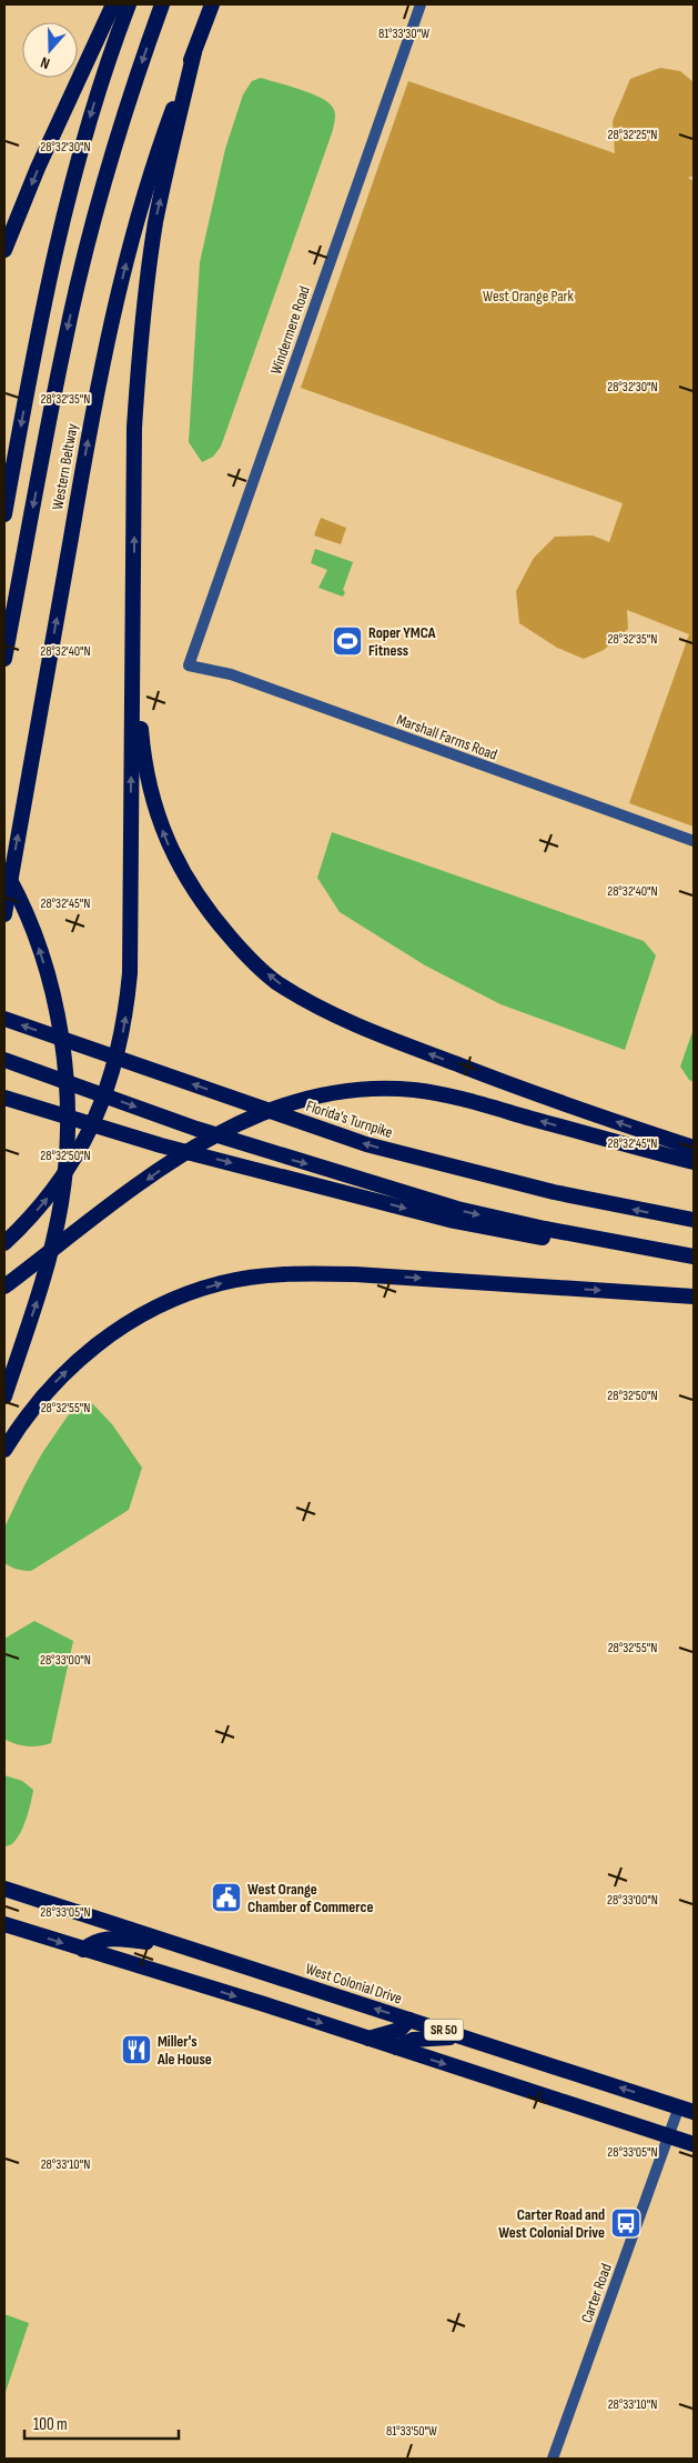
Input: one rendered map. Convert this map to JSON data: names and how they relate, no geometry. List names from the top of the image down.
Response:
{
  "streets": {
    "highway": [
      "Western Beltway",
      "Florida's Turnpike",
      "West Colonial Drive",
      "SR 50"
    ],
    "street": ["Windermere Road", "Marshall Farms Road", "Carter Road"]
  },
  "crossings": [
    ["Windermere Road", "Marshall Farms Road"],
    ["West Colonial Drive", "Carter Road"],
    ["SR 50", "Carter Road"]
  ],
  "parks": ["West Orange Park"],
  "places": {
    "sports": ["Roper YMCA Fitness"],
    "public building": ["West Orange Chamber of Commerce"],
    "restaurant": ["Miller's Ale House"],
    "bus stop": ["Carter Road and West Colonial Drive"]
  },
  "scale_bar": "100 m",
  "north": "bottom",
  "coordinates": [
    "81°33'30\"W",
    "28°32'25\"N",
    "28°32'30\"N",
    "28°32'35\"N",
    "28°32'40\"N",
    "28°32'45\"N",
    "28°32'50\"N",
    "28°32'55\"N",
    "28°33'00\"N",
    "28°33'05\"N",
    "28°33'10\"N",
    "81°33'50\"W"
  ]
}
